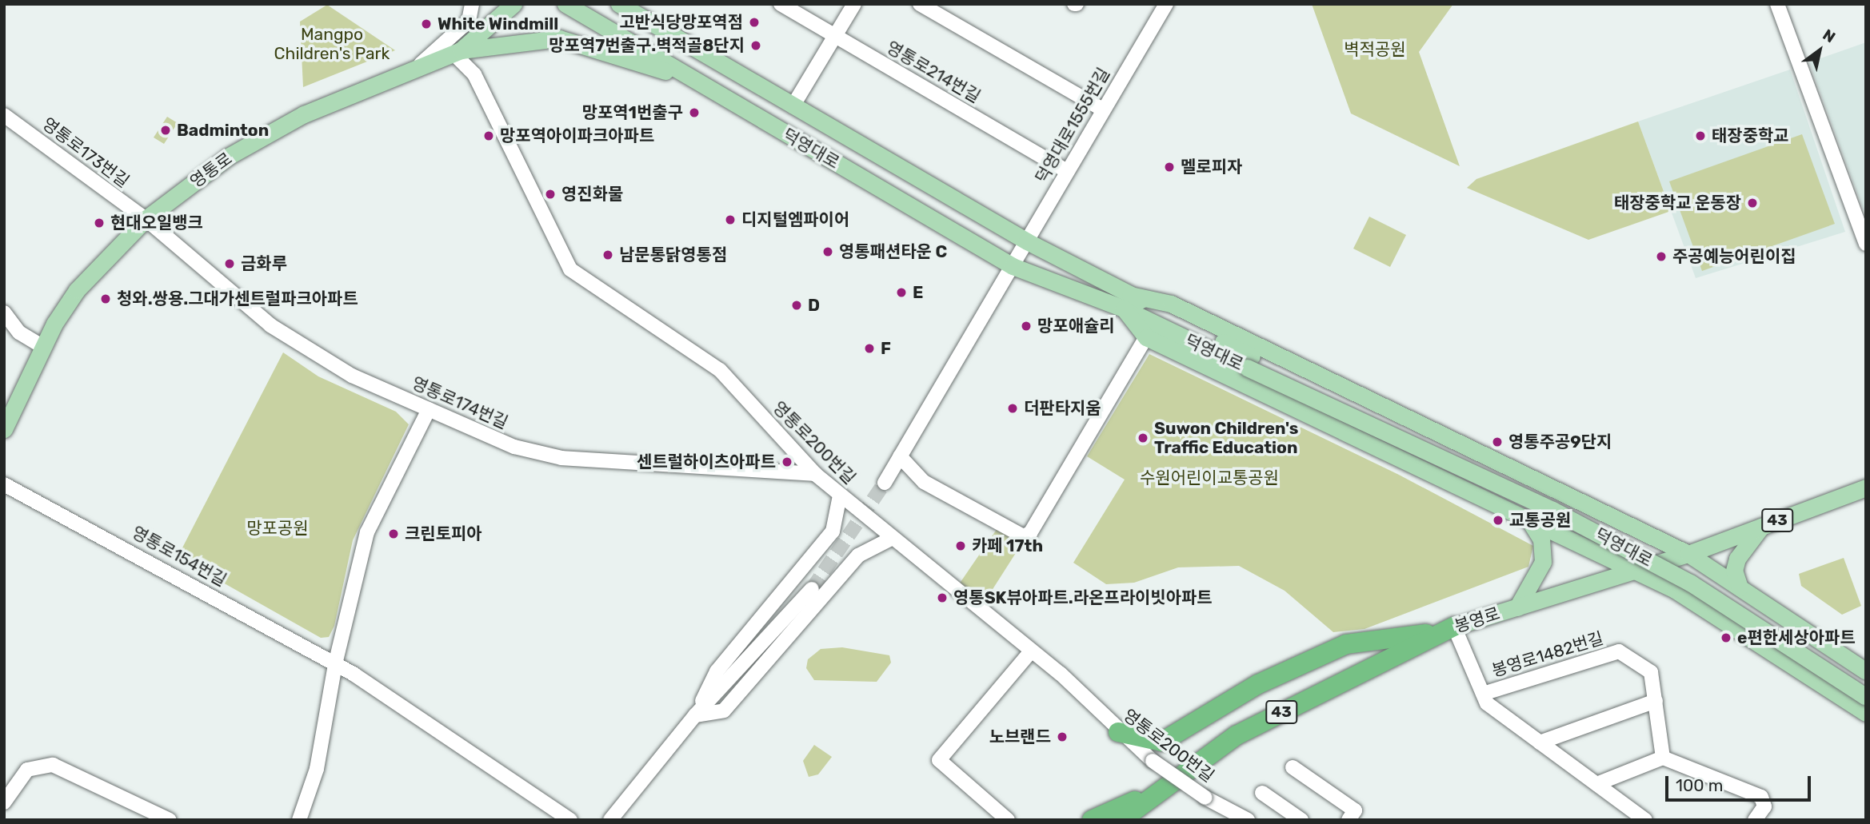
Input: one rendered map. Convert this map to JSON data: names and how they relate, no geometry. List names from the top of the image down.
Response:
{
  "streets": {
    "highway": ["43", "봉영로"],
    "main road": ["덕영대로", "영통로"],
    "street": [
      "영통로214번길",
      "덕영대로1555번길",
      "영통로173번길",
      "영통로174번길",
      "영통로200번길",
      "영통로154번길",
      "봉영로1482번길"
    ]
  },
  "crossings": [
    ["영통로214번길", "덕영대로1555번길"],
    ["덕영대로1555번길", "덕영대로"],
    ["영통로173번길", "영통로"],
    ["영통로173번길", "영통로174번길"],
    ["영통로", "영통로174번길"],
    ["영통로", "영통로200번길"],
    ["영통로174번길", "영통로200번길"],
    ["봉영로", "봉영로1482번길"]
  ],
  "parks": [
    "Mangpo Children's Park",
    "벽적공원",
    "수원어린이교통공원",
    "망포공원"
  ],
  "places": [
    "고반식당망포역점",
    "White Windmill",
    "망포역7번출구.벽적골8단지",
    "망포역1번출구",
    "Badminton",
    "망포역아이파크아파트",
    "태장중학교",
    "멜로피자",
    "영진화물",
    "태장중학교 운동장",
    "디지털엠파이어",
    "현대오일뱅크",
    "영통패션타운 C",
    "남문통닭영통점",
    "주공예능어린이집",
    "금화루",
    "E",
    "청와.쌍용.그대가센트럴파크아파트",
    "D",
    "망포애슐리",
    "F",
    "더판타지움",
    "Suwon Children's Traffic Education",
    "영통주공9단지",
    "센트럴하이츠아파트",
    "교통공원",
    "크린토피아",
    "카페 17th",
    "영통SK뷰아파트.라온프라이빗아파트",
    "e편한세상아파트",
    "노브랜드"
  ],
  "scale_bar": "100 m",
  "north": "top right"
}
